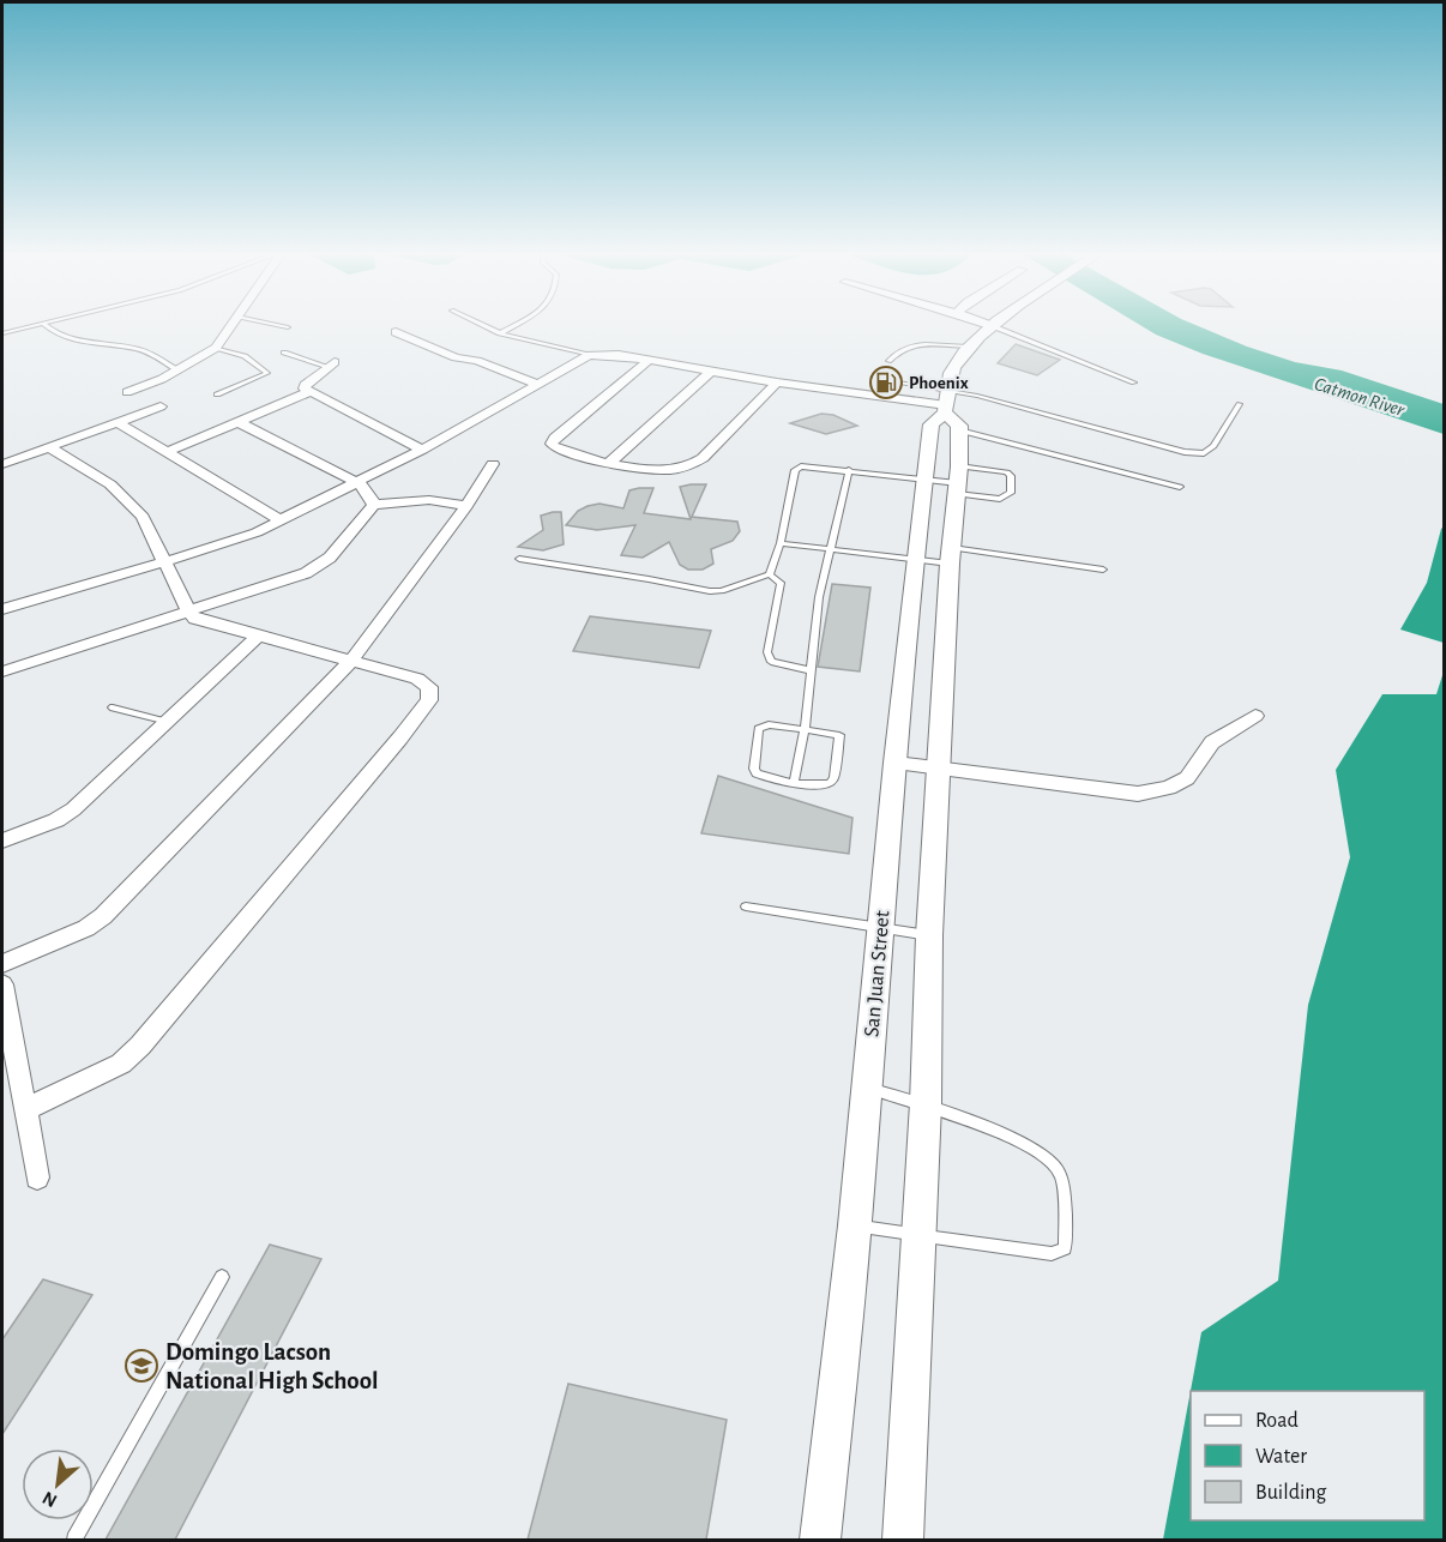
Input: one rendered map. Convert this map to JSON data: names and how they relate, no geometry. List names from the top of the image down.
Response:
{
  "streets": {
    "main road": ["San Juan Street"]
  },
  "water": ["Catmon River"],
  "places": {
    "fuel station": ["Phoenix"],
    "school or university": ["Domingo Lacson National High School"]
  },
  "legend": ["Road", "Water", "Building"],
  "north": "bottom left"
}
